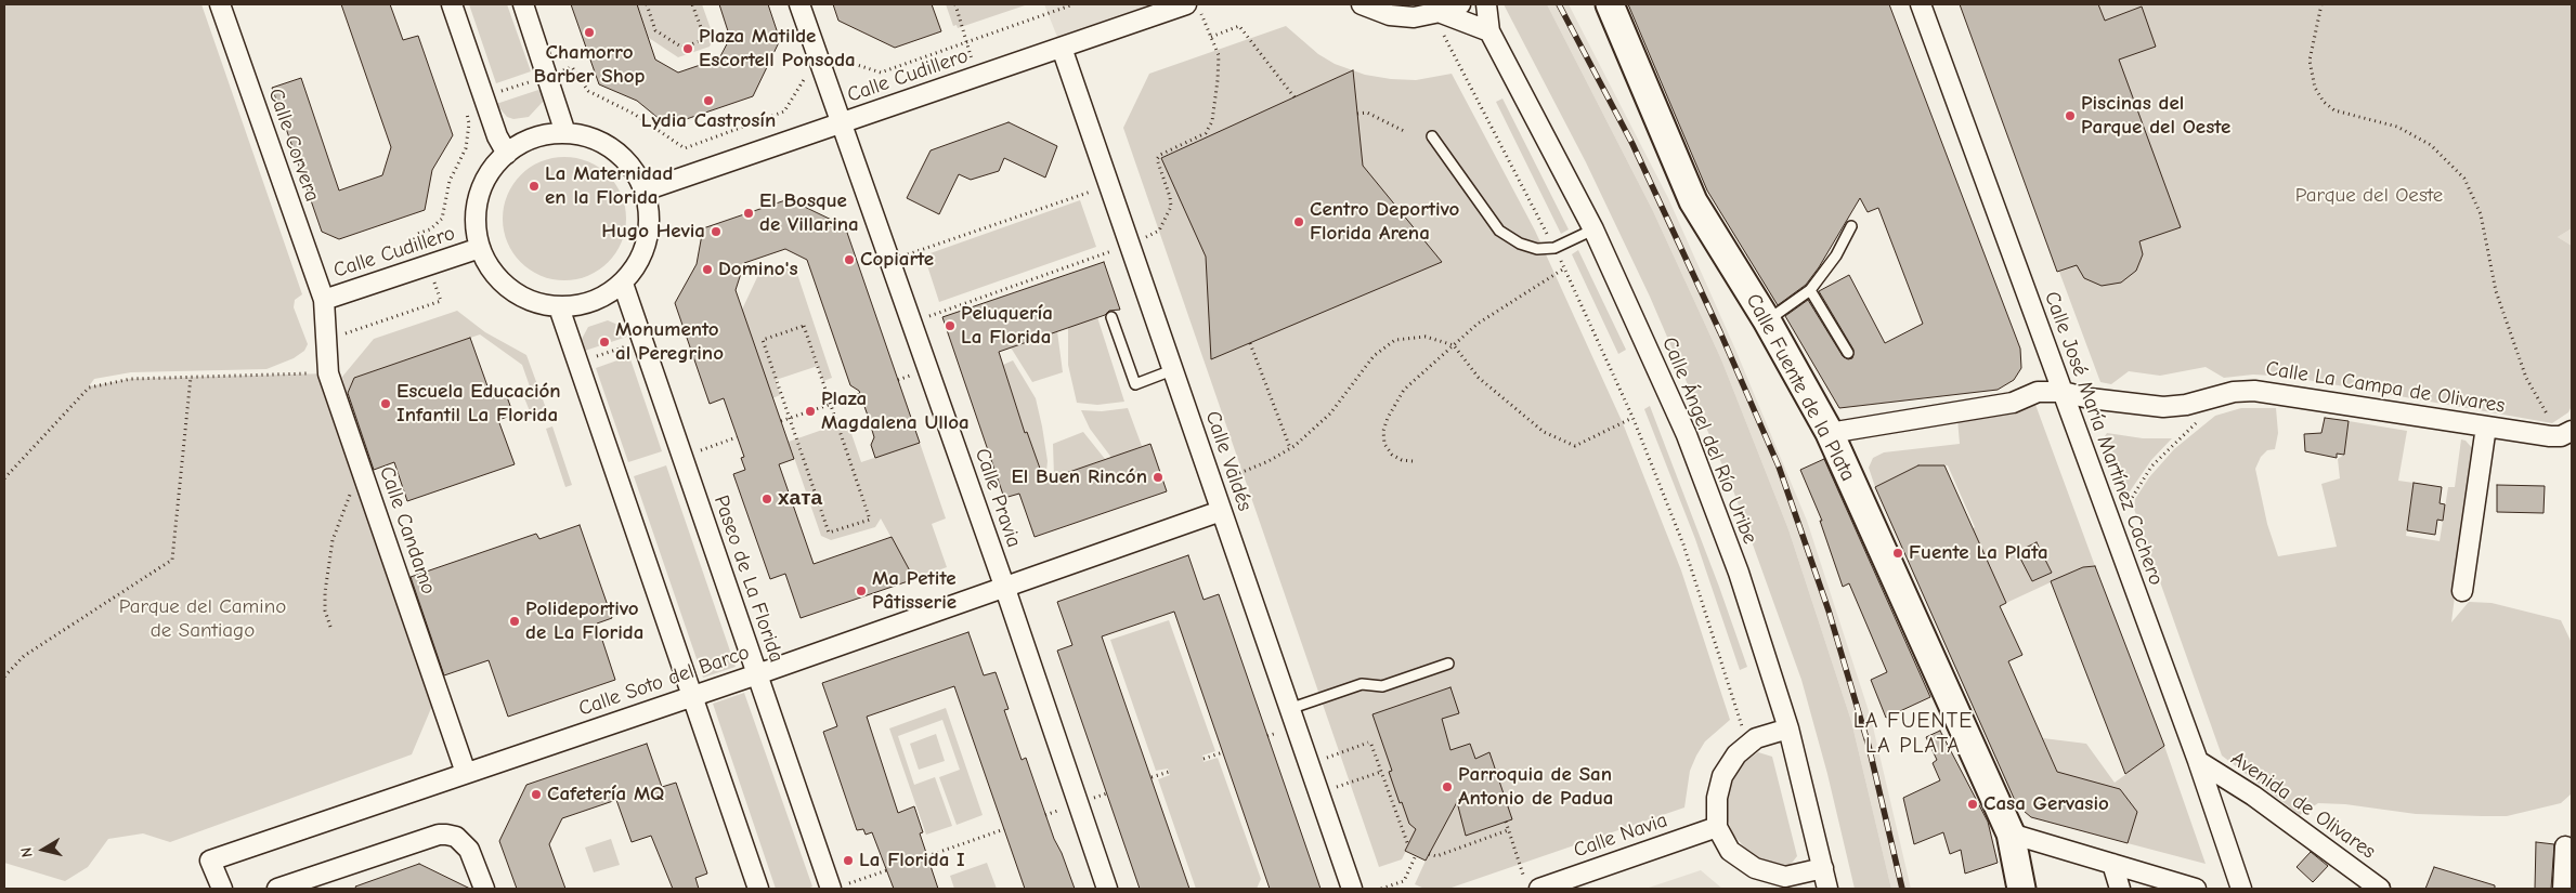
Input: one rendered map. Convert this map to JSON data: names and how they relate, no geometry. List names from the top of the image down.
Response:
{
  "streets": {
    "main road": ["Calle Fuente de la Plata"],
    "street": [
      "Calle Cudillero",
      "Calle Corvera",
      "Calle La Campa de Olivares",
      "Calle José María Martínez Cachero",
      "Calle Ángel del Río Uribe",
      "Calle Valdés",
      "Calle Pravia",
      "Calle Candamo",
      "Paseo de La Florida",
      "Calle Soto del Barco",
      "Avenida de Olivares",
      "Calle Navia"
    ]
  },
  "crossings": [
    ["Calle Cudillero", "Calle Corvera"],
    ["Calle Cudillero", "Calle Valdés"],
    ["Calle Cudillero", "Calle Pravia"],
    ["Calle Cudillero", "Calle Candamo"],
    ["Calle Cudillero", "Paseo de La Florida"],
    ["Calle Corvera", "Calle Candamo"],
    ["Calle Fuente de la Plata", "Calle La Campa de Olivares"],
    ["Calle La Campa de Olivares", "Calle José María Martínez Cachero"],
    ["Calle José María Martínez Cachero", "Avenida de Olivares"],
    ["Calle Valdés", "Calle Soto del Barco"],
    ["Calle Pravia", "Calle Soto del Barco"],
    ["Calle Candamo", "Calle Soto del Barco"],
    ["Paseo de La Florida", "Calle Soto del Barco"]
  ],
  "districts": ["LA FUENTE LA PLATA"],
  "parks": ["Parque del Oeste", "Parque del Camino de Santiago"],
  "places": [
    "Chamorro Barber Shop",
    "Plaza Matilde Escortell Ponsoda",
    "Lydia Castrosín",
    "Piscinas del Parque del Oeste",
    "La Maternidad en la Florida",
    "El Bosque de Villarina",
    "Centro Deportivo Florida Arena",
    "Hugo Hevia",
    "Copiarte",
    "Domino's",
    "Peluquería La Florida",
    "Monumento al Peregrino",
    "Escuela Educación Infantil La Florida",
    "Plaza Magdalena Ulloa",
    "El Buen Rincón",
    "хата",
    "Fuente La Plata",
    "Ma Petite Pâtisserie",
    "Polideportivo de La Florida",
    "Parroquia de San Antonio de Padua",
    "Cafetería MQ",
    "Casa Gervasio",
    "La Florida I"
  ],
  "north": "left"
}
